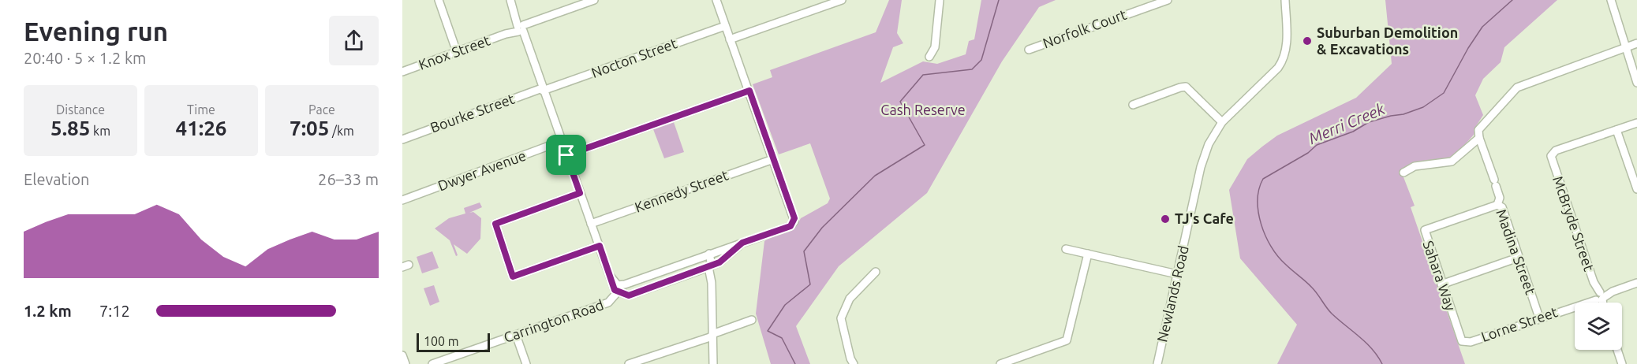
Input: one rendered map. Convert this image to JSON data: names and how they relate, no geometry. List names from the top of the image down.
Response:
{
  "streets": {
    "street": [
      "Norfolk Court",
      "Knox Street",
      "Nocton Street",
      "Bourke Street",
      "Dwyer Avenue",
      "Kennedy Street",
      "McBryde Street",
      "Madina Street",
      "Sahara Way",
      "Newlands Road",
      "Carrington Road",
      "Lorne Street"
    ]
  },
  "crossings": [
    ["Knox Street", "Carrington Road"],
    ["Nocton Street", "Bourke Street"],
    ["Nocton Street", "Carrington Road"],
    ["Bourke Street", "Carrington Road"],
    ["Dwyer Avenue", "Carrington Road"],
    ["Kennedy Street", "Carrington Road"],
    ["McBryde Street", "Lorne Street"],
    ["Madina Street", "Sahara Way"],
    ["Madina Street", "Lorne Street"],
    ["Sahara Way", "Lorne Street"]
  ],
  "water": ["Merri Creek"],
  "parks": ["Cash Reserve"],
  "places": ["Suburban Demolition & Excavations", "TJ's Cafe"],
  "scale_bar": "100 m",
  "page": {
    "heading": ["Evening run", "20:40 · 5 × 1.2 km"],
    "stats": [
      ["Distance", "5.85 km"],
      ["Time", "41:26"],
      ["Pace", "7:05 /km"]
    ],
    "chart": ["Elevation", "26–33 m"],
    "list": [
      {
        "name": "1.2 km",
        "note": "7:12"
      }
    ],
    "scale": "100 m"
  }
}
